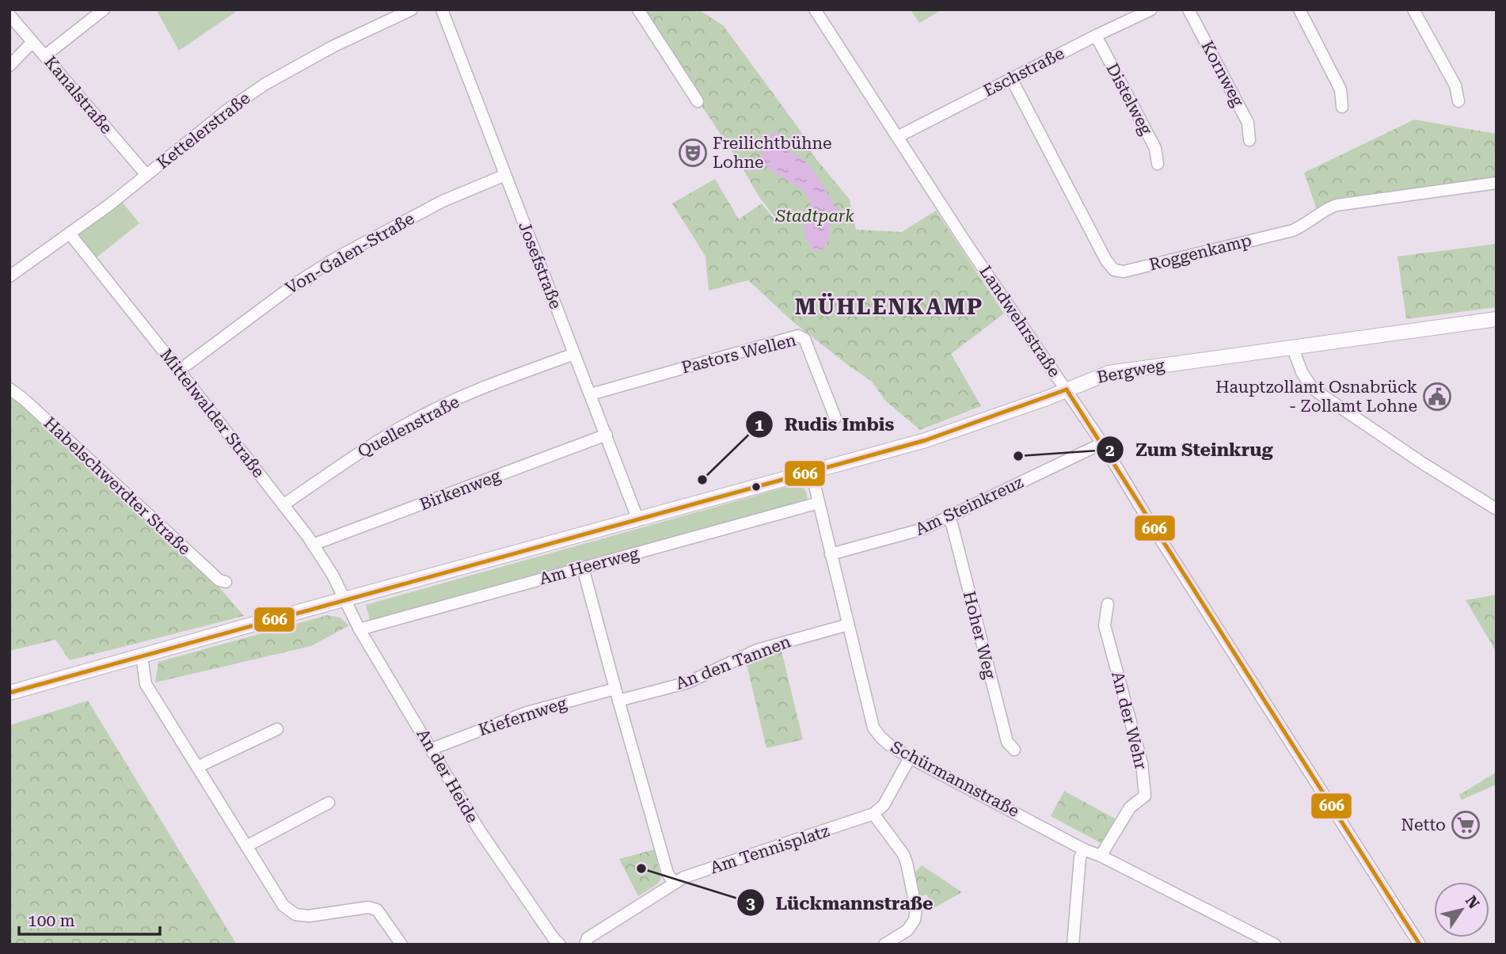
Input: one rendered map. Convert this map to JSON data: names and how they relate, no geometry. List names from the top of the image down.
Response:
{
  "streets": {
    "main road": ["Bergweg"],
    "street": [
      "Eschstraße",
      "Kornweg",
      "Kanalstraße",
      "Distelweg",
      "Kettelerstraße",
      "Roggenkamp",
      "Von-Galen-Straße",
      "Josefstraße",
      "Landwehrstraße",
      "Pastors Wellen",
      "Mittelwalder Straße",
      "Quellenstraße",
      "Habelschwerdter Straße",
      "Birkenweg",
      "Am Steinkreuz",
      "Am Heerweg",
      "Hoher Weg",
      "An den Tannen",
      "Kiefernweg",
      "An der Wehr",
      "An der Heide",
      "Schürmannstraße",
      "Am Tennisplatz"
    ]
  },
  "crossings": [
    ["Eschstraße", "Distelweg"],
    ["Eschstraße", "Roggenkamp"],
    ["Eschstraße", "Landwehrstraße"],
    ["Kanalstraße", "Kettelerstraße"],
    ["Kettelerstraße", "Mittelwalder Straße"],
    ["Von-Galen-Straße", "Josefstraße"],
    ["Von-Galen-Straße", "Mittelwalder Straße"],
    ["Josefstraße", "Pastors Wellen"],
    ["Josefstraße", "Bergweg"],
    ["Josefstraße", "Quellenstraße"],
    ["Josefstraße", "Birkenweg"],
    ["Landwehrstraße", "Bergweg"],
    ["Landwehrstraße", "Am Steinkreuz"],
    ["Bergweg", "Mittelwalder Straße"],
    ["Bergweg", "An der Heide"],
    ["Bergweg", "Schürmannstraße"],
    ["Mittelwalder Straße", "Quellenstraße"],
    ["Mittelwalder Straße", "Birkenweg"],
    ["Mittelwalder Straße", "An der Heide"],
    ["Am Steinkreuz", "Hoher Weg"],
    ["Am Steinkreuz", "Schürmannstraße"],
    ["Am Heerweg", "An der Heide"],
    ["Am Heerweg", "Schürmannstraße"],
    ["An den Tannen", "Kiefernweg"],
    ["An den Tannen", "Schürmannstraße"],
    ["Kiefernweg", "An der Heide"],
    ["An der Wehr", "Schürmannstraße"]
  ],
  "districts": ["MÜHLENKAMP"],
  "parks": ["Stadtpark"],
  "places": {
    "theatre": ["Freilichtbühne Lohne"],
    "public building": ["Hauptzollamt Osnabrück - Zollamt Lohne"],
    "other": ["Zum Steinkrug", "Rudis Imbis", "Lückmannstraße"],
    "supermarket": ["Netto"]
  },
  "lines": ["transit line 606"],
  "scale_bar": "100 m",
  "north": "top right"
}
